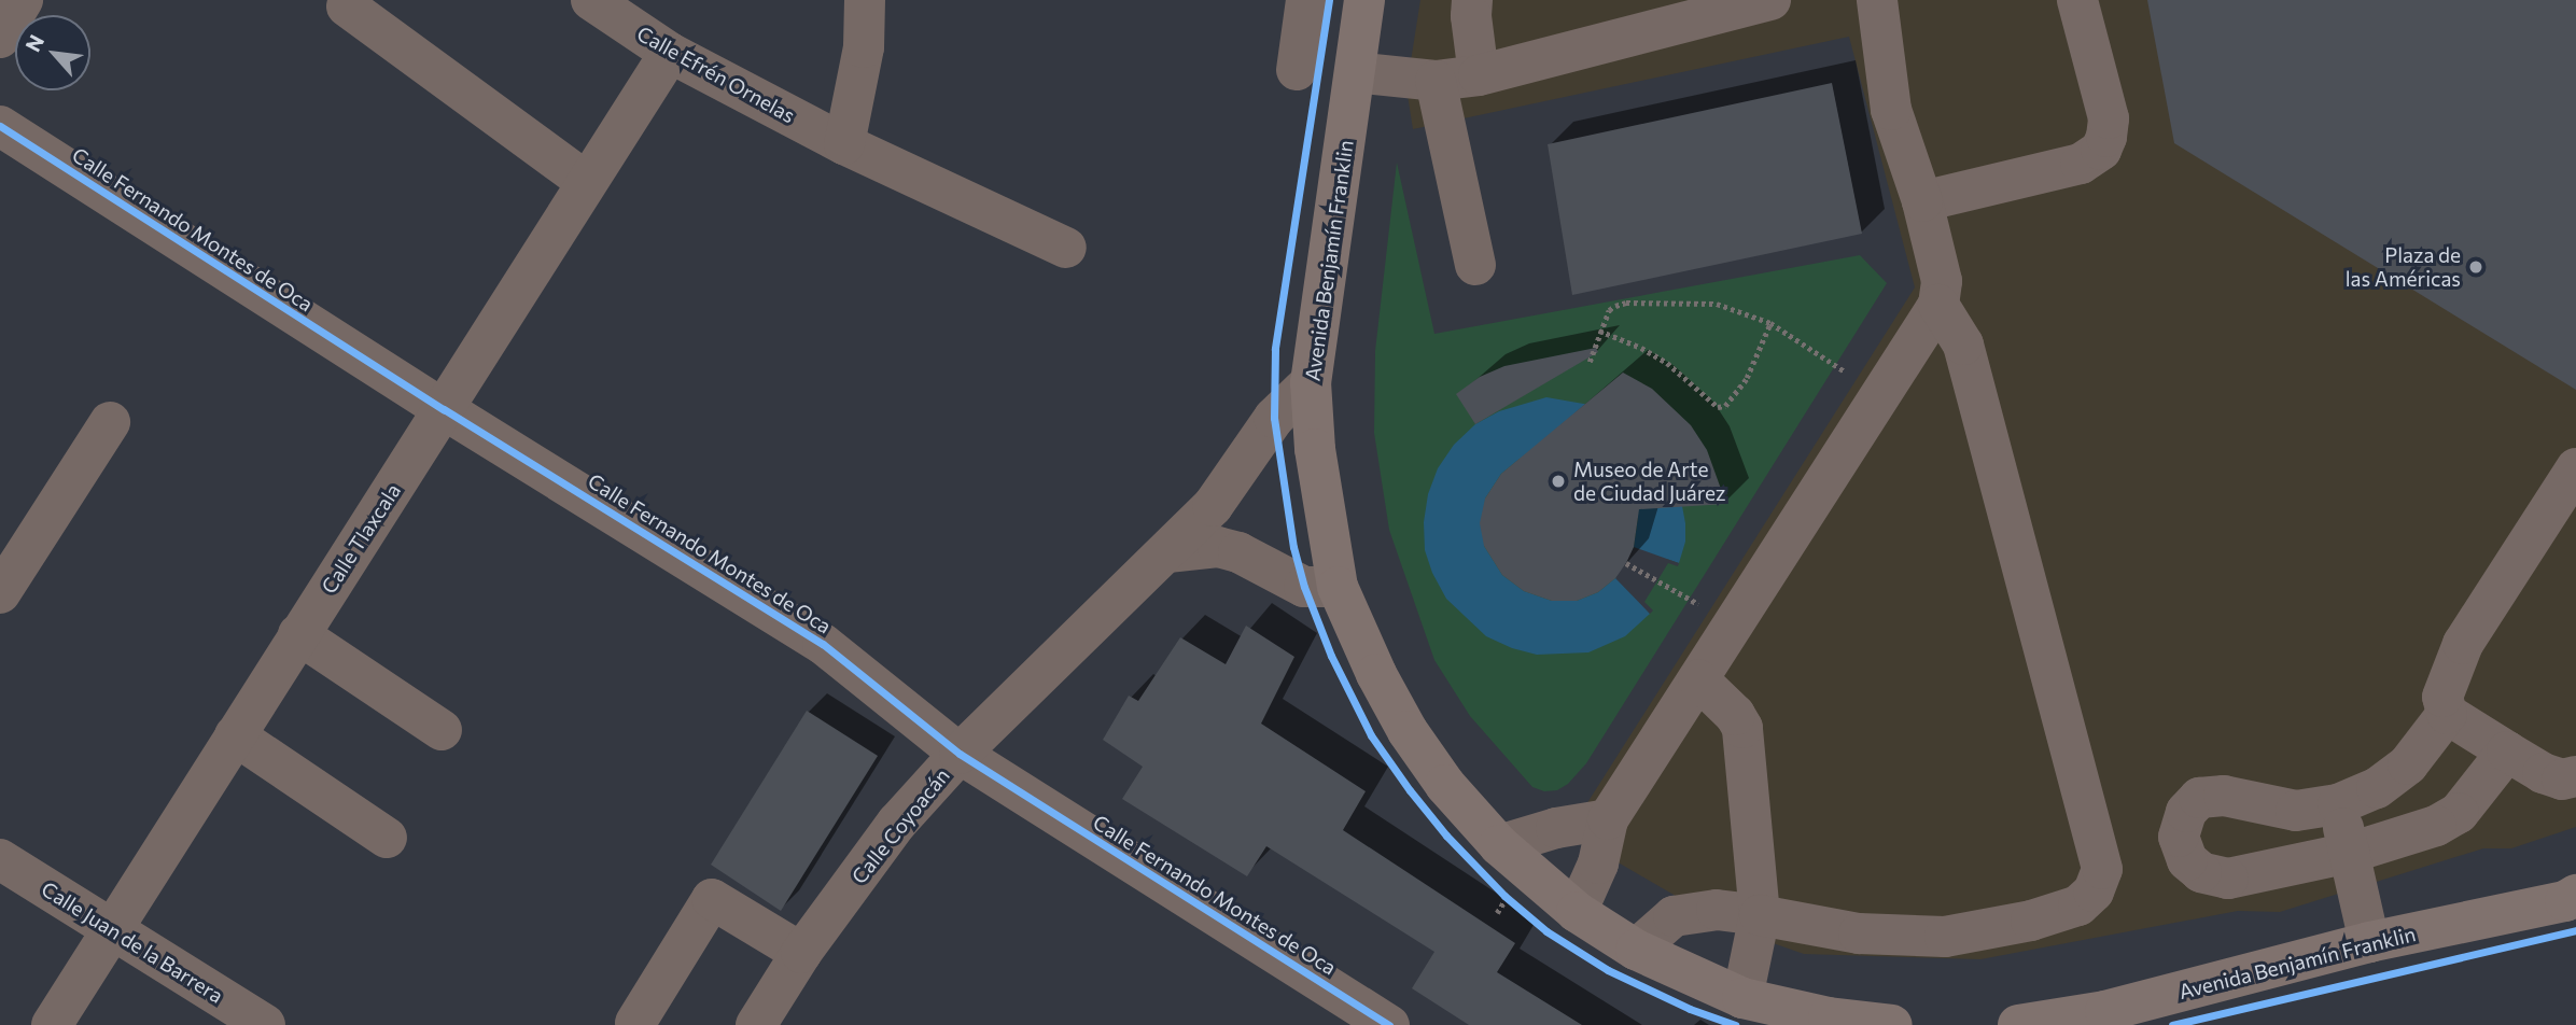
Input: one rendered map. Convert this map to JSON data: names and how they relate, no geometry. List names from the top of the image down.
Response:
{
  "streets": {
    "main road": ["Avenida Benjamín Franklin"],
    "street": [
      "Calle Efrén Ornelas",
      "Calle Fernando Montes de Oca",
      "Calle Tlaxcala",
      "Calle Coyoacán",
      "Calle Juan de la Barrera"
    ]
  },
  "crossings": [
    ["Calle Efrén Ornelas", "Calle Tlaxcala"],
    ["Calle Fernando Montes de Oca", "Calle Tlaxcala"],
    ["Calle Fernando Montes de Oca", "Calle Coyoacán"],
    ["Avenida Benjamín Franklin", "Calle Coyoacán"],
    ["Calle Tlaxcala", "Calle Juan de la Barrera"]
  ],
  "places": ["Plaza de las Américas", "Museo de Arte de Ciudad Juárez"],
  "north": "top left"
}
